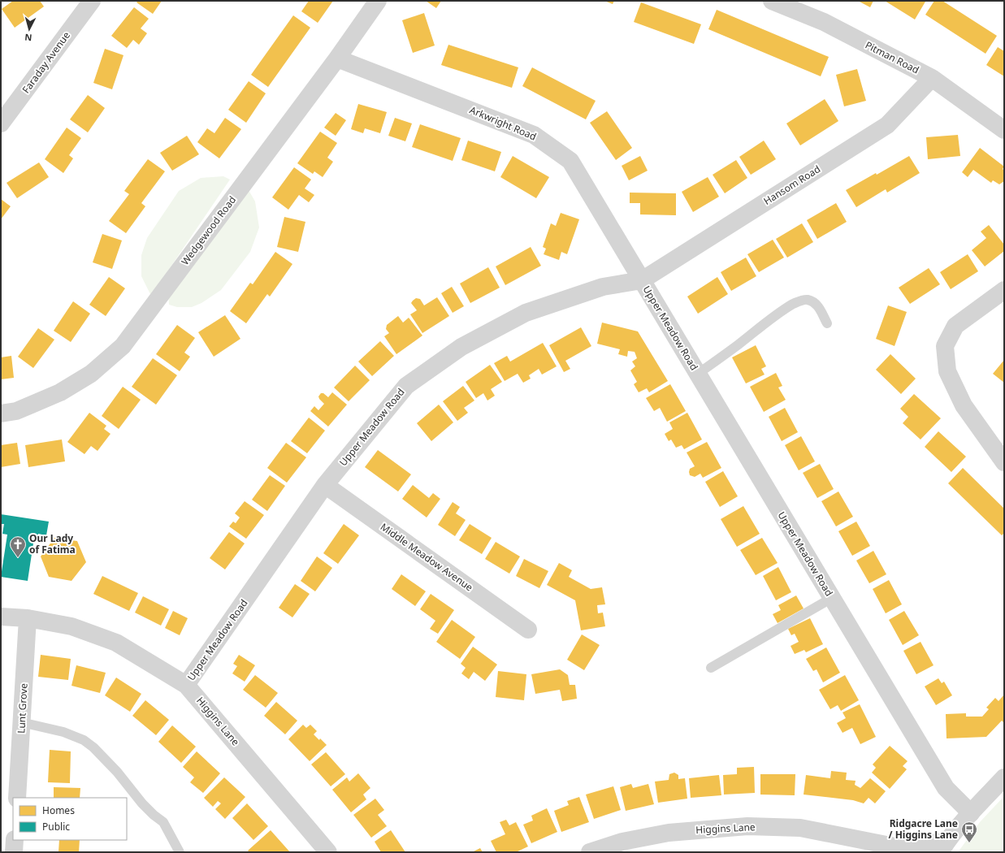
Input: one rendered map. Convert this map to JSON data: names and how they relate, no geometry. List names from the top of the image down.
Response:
{
  "streets": {
    "street": [
      "Pitman Road",
      "Faraday Avenue",
      "Arkwright Road",
      "Hansom Road",
      "Wedgewood Road",
      "Upper Meadow Road",
      "Middle Meadow Avenue",
      "Lunt Grove",
      "Higgins Lane"
    ]
  },
  "crossings": [
    ["Pitman Road", "Hansom Road"],
    ["Arkwright Road", "Hansom Road"],
    ["Arkwright Road", "Wedgewood Road"],
    ["Arkwright Road", "Upper Meadow Road"],
    ["Hansom Road", "Upper Meadow Road"],
    ["Upper Meadow Road", "Middle Meadow Avenue"],
    ["Upper Meadow Road", "Higgins Lane"],
    ["Lunt Grove", "Higgins Lane"]
  ],
  "places": {
    "church": ["Our Lady of Fatima"],
    "bus stop": ["Ridgacre Lane / Higgins Lane"]
  },
  "legend": ["Homes", "Public"],
  "north": "bottom"
}
